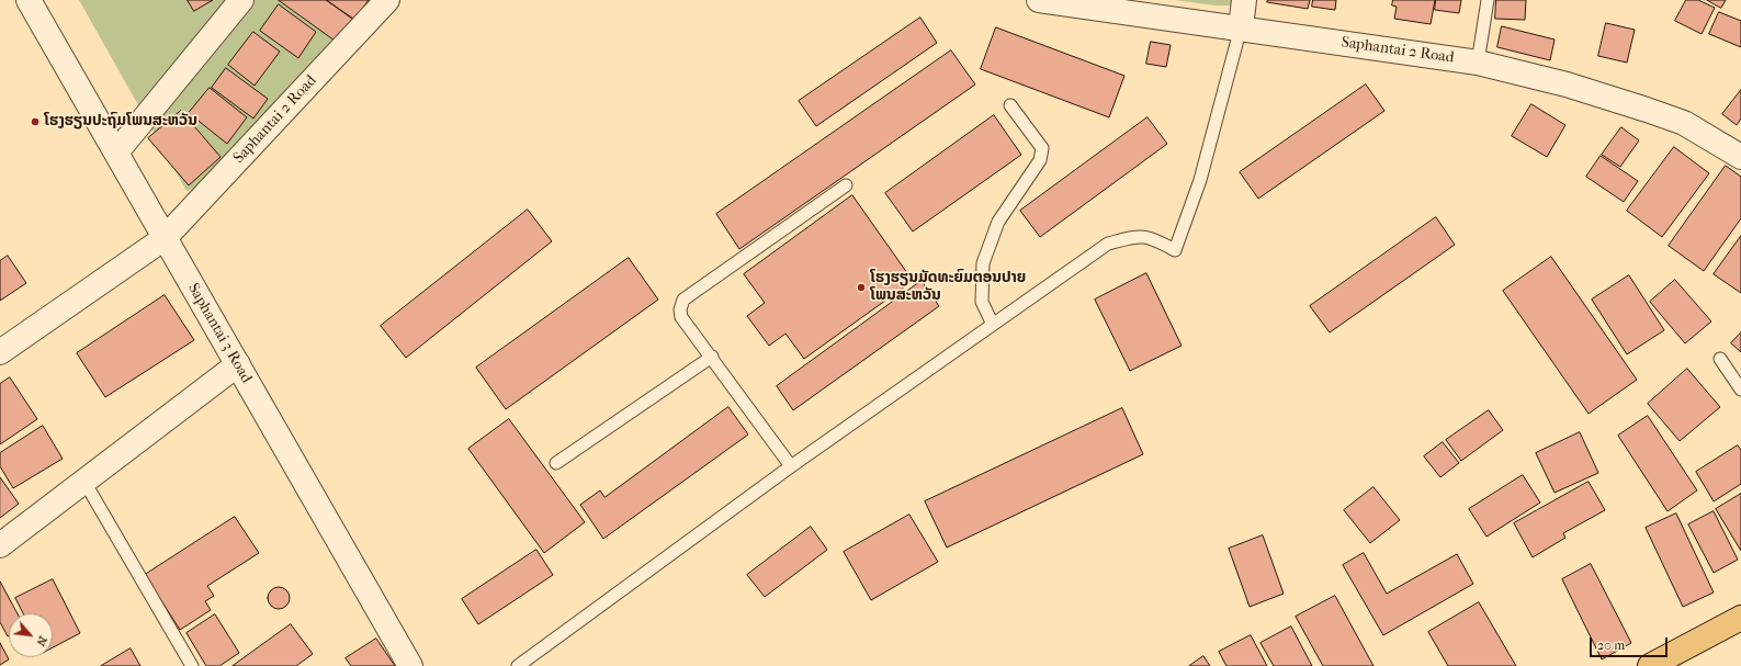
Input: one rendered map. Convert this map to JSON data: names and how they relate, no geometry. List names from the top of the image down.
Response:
{
  "streets": {
    "street": ["Saphantai 2 Road", "Saphantai 3 Road"]
  },
  "crossings": [
    ["Saphantai 2 Road", "Saphantai 3 Road"]
  ],
  "places": ["ໂຮງຮຽນປະຖົມໂພນສະຫວັນ", "ໂຮງຮຽນມັດທະຍົມຕອນປາຍ ໂພນສະຫວັນ"],
  "scale_bar": "20 m",
  "north": "bottom right"
}
